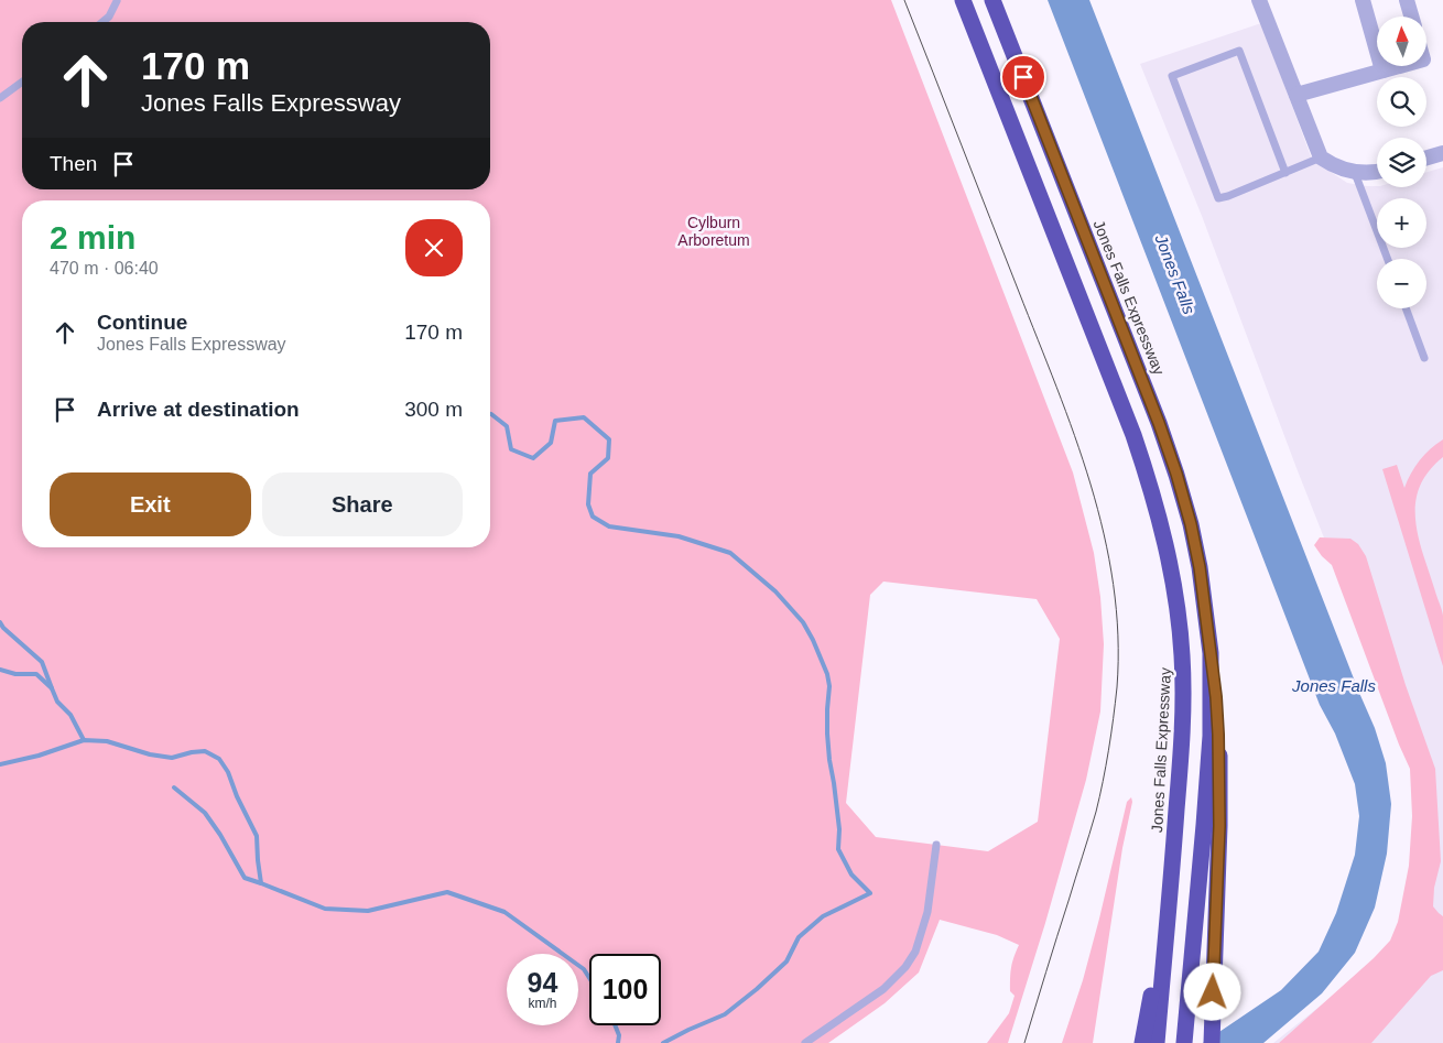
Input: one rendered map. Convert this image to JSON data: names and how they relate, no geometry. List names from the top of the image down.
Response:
{
  "streets": {
    "highway": ["Jones Falls Expressway"]
  },
  "water": ["Jones Falls"],
  "parks": ["Cylburn Arboretum"],
  "north": "top",
  "page": {
    "map_buttons": ["+", "−"],
    "turn": ["170 m", "Jones Falls Expressway"],
    "then": "Then",
    "heading": ["2 min", "470 m · 06:40"],
    "list": [
      {
        "name": "Continue",
        "note": "Jones Falls Expressway",
        "value": "170 m"
      },
      {
        "name": "Arrive at destination",
        "value": "300 m"
      }
    ],
    "buttons": ["Exit", "Share"],
    "speed": "94 km/h",
    "limit": "100"
  }
}
